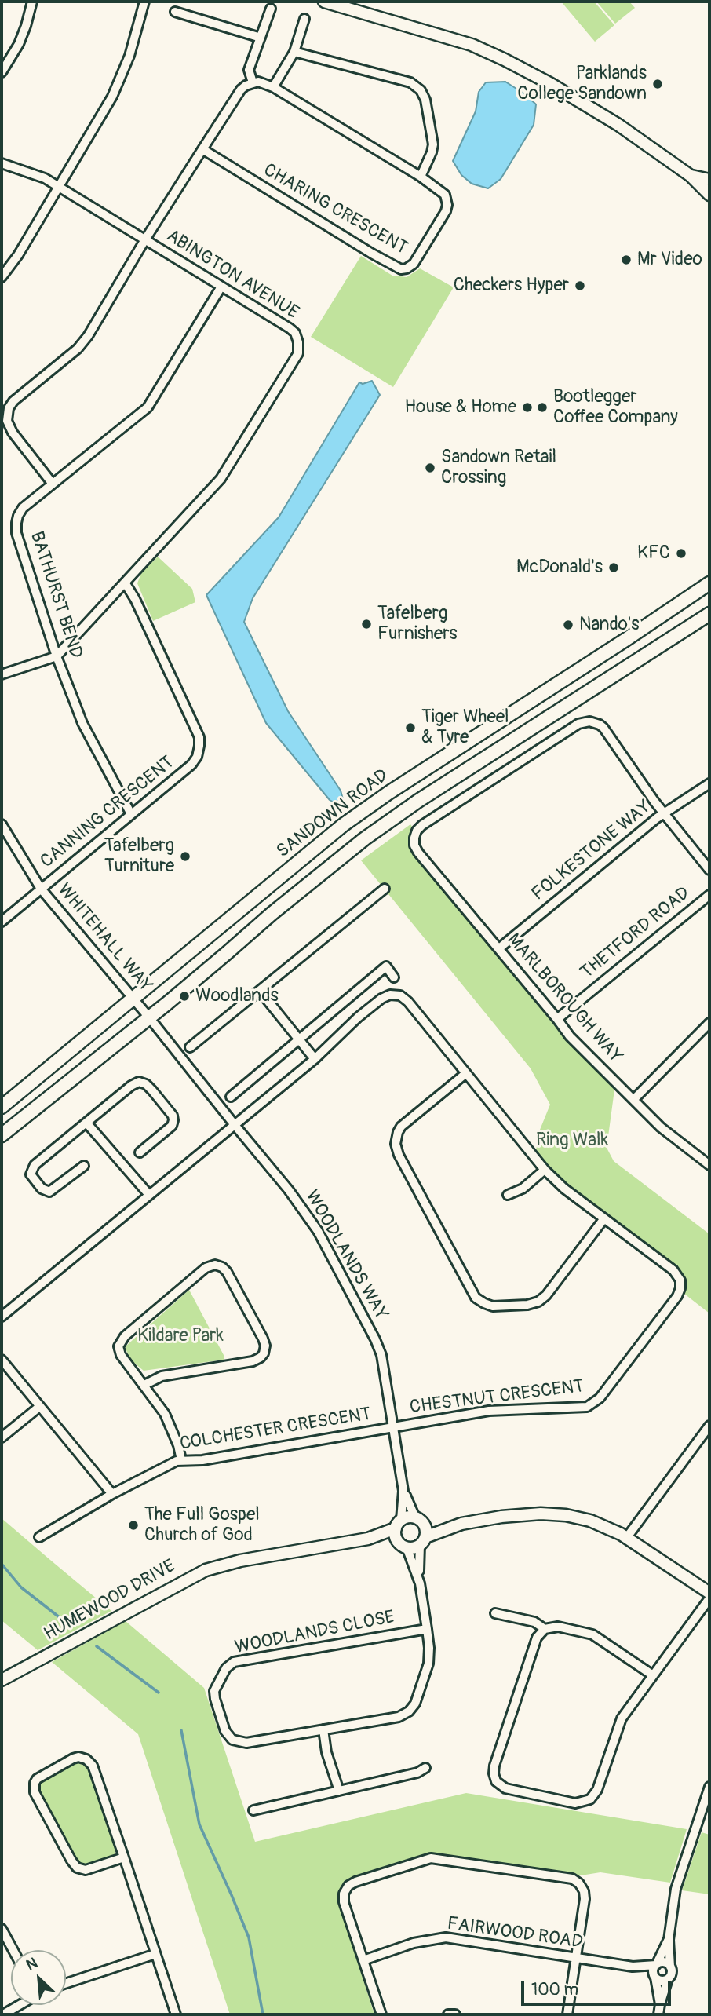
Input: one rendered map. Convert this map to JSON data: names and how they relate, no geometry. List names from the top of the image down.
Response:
{
  "streets": {
    "main road": ["SANDOWN ROAD"],
    "street": [
      "CHARING CRESCENT",
      "ABINGTON AVENUE",
      "BATHURST BEND",
      "CANNING CRESCENT",
      "FOLKESTONE WAY",
      "THETFORD ROAD",
      "WHITEHALL WAY",
      "MARLBOROUGH WAY",
      "WOODLANDS WAY",
      "CHESTNUT CRESCENT",
      "COLCHESTER CRESCENT",
      "HUMEWOOD DRIVE",
      "WOODLANDS CLOSE",
      "FAIRWOOD ROAD"
    ]
  },
  "crossings": [
    ["ABINGTON AVENUE", "BATHURST BEND"],
    ["ABINGTON AVENUE", "CANNING CRESCENT"],
    ["BATHURST BEND", "CANNING CRESCENT"],
    ["CANNING CRESCENT", "WHITEHALL WAY"],
    ["SANDOWN ROAD", "WHITEHALL WAY"],
    ["FOLKESTONE WAY", "MARLBOROUGH WAY"],
    ["THETFORD ROAD", "MARLBOROUGH WAY"],
    ["WHITEHALL WAY", "WOODLANDS WAY"],
    ["WOODLANDS WAY", "CHESTNUT CRESCENT"],
    ["WOODLANDS WAY", "COLCHESTER CRESCENT"],
    ["WOODLANDS WAY", "HUMEWOOD DRIVE"],
    ["CHESTNUT CRESCENT", "COLCHESTER CRESCENT"],
    ["HUMEWOOD DRIVE", "WOODLANDS CLOSE"]
  ],
  "parks": ["Ring Walk", "Kildare Park"],
  "places": [
    "Parklands College Sandown",
    "Mr Video",
    "Checkers Hyper",
    "House & Home",
    "Bootlegger Coffee Company",
    "Sandown Retail Crossing",
    "KFC",
    "McDonald's",
    "Tafelberg Furnishers",
    "Nando's",
    "Tiger Wheel & Tyre",
    "Tafelberg Turniture",
    "Woodlands",
    "The Full Gospel Church of God"
  ],
  "scale_bar": "100 m",
  "north": "top left"
}
